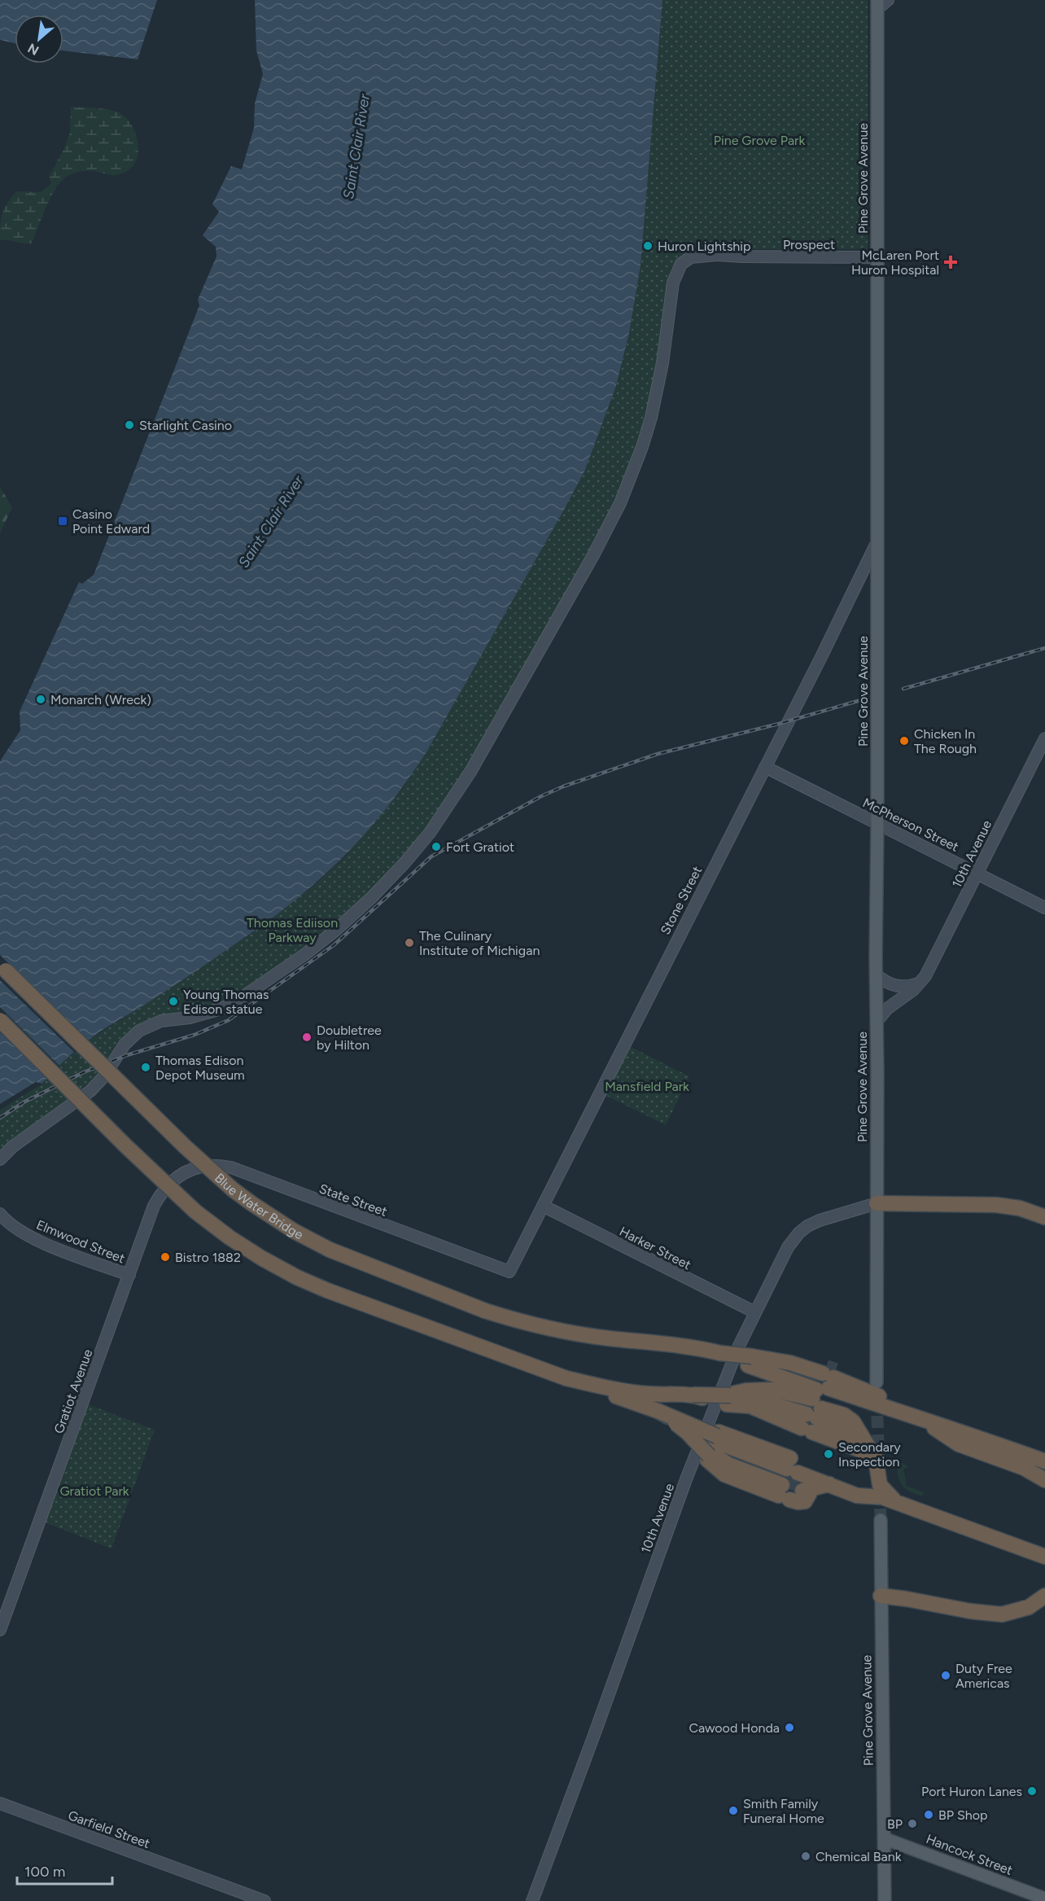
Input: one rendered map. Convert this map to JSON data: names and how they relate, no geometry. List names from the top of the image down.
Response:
{
  "streets": {
    "highway": ["Blue Water Bridge"],
    "main road": ["Pine Grove Avenue", "Hancock Street"],
    "street": [
      "Prospect",
      "McPherson Street",
      "10th Avenue",
      "Stone Street",
      "State Street",
      "Elmwood Street",
      "Harker Street",
      "Gratiot Avenue",
      "Garfield Street"
    ]
  },
  "crossings": [
    ["Pine Grove Avenue", "Prospect"],
    ["Pine Grove Avenue", "McPherson Street"],
    ["Pine Grove Avenue", "10th Avenue"],
    ["Pine Grove Avenue", "Stone Street"],
    ["Pine Grove Avenue", "Hancock Street"],
    ["McPherson Street", "10th Avenue"],
    ["McPherson Street", "Stone Street"],
    ["10th Avenue", "Harker Street"],
    ["Stone Street", "State Street"],
    ["Stone Street", "Harker Street"],
    ["State Street", "Gratiot Avenue"],
    ["Elmwood Street", "Gratiot Avenue"]
  ],
  "water": ["Saint Clair River"],
  "parks": [
    "Pine Grove Park",
    "Thomas Ediison Parkway",
    "Mansfield Park",
    "Gratiot Park"
  ],
  "places": {
    "other": [
      "Huron Lightship",
      "Starlight Casino",
      "Monarch (Wreck)",
      "Chicken In The Rough",
      "Fort Gratiot",
      "The Culinary Institute of Michigan",
      "Young Thomas Edison statue",
      "Doubletree by Hilton",
      "Thomas Edison Depot Museum",
      "Bistro 1882",
      "Secondary Inspection",
      "Duty Free Americas",
      "Cawood Honda",
      "Port Huron Lanes",
      "Smith Family Funeral Home",
      "BP Shop",
      "BP",
      "Chemical Bank"
    ],
    "health": ["McLaren Port Huron Hospital"],
    "transit": ["Casino Point Edward"]
  },
  "scale_bar": "100 m",
  "north": "bottom left"
}
